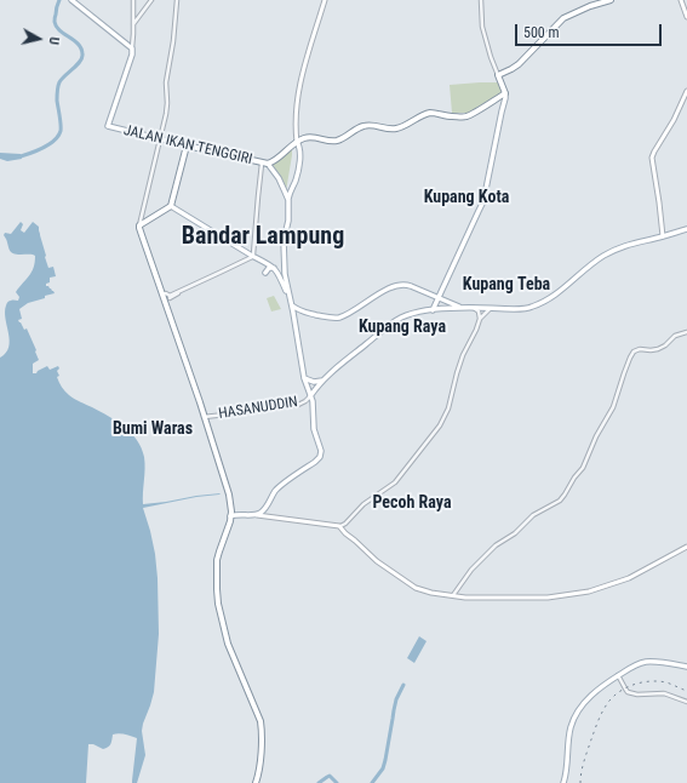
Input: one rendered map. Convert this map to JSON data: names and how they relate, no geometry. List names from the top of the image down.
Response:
{
  "streets": {
    "highway": ["JALAN IKAN TENGGIRI"],
    "street": ["HASANUDDIN"]
  },
  "districts": [
    "Kupang Kota",
    "Bandar Lampung",
    "Kupang Teba",
    "Kupang Raya",
    "Bumi Waras",
    "Pecoh Raya"
  ],
  "scale_bar": "500 m",
  "north": "right"
}
